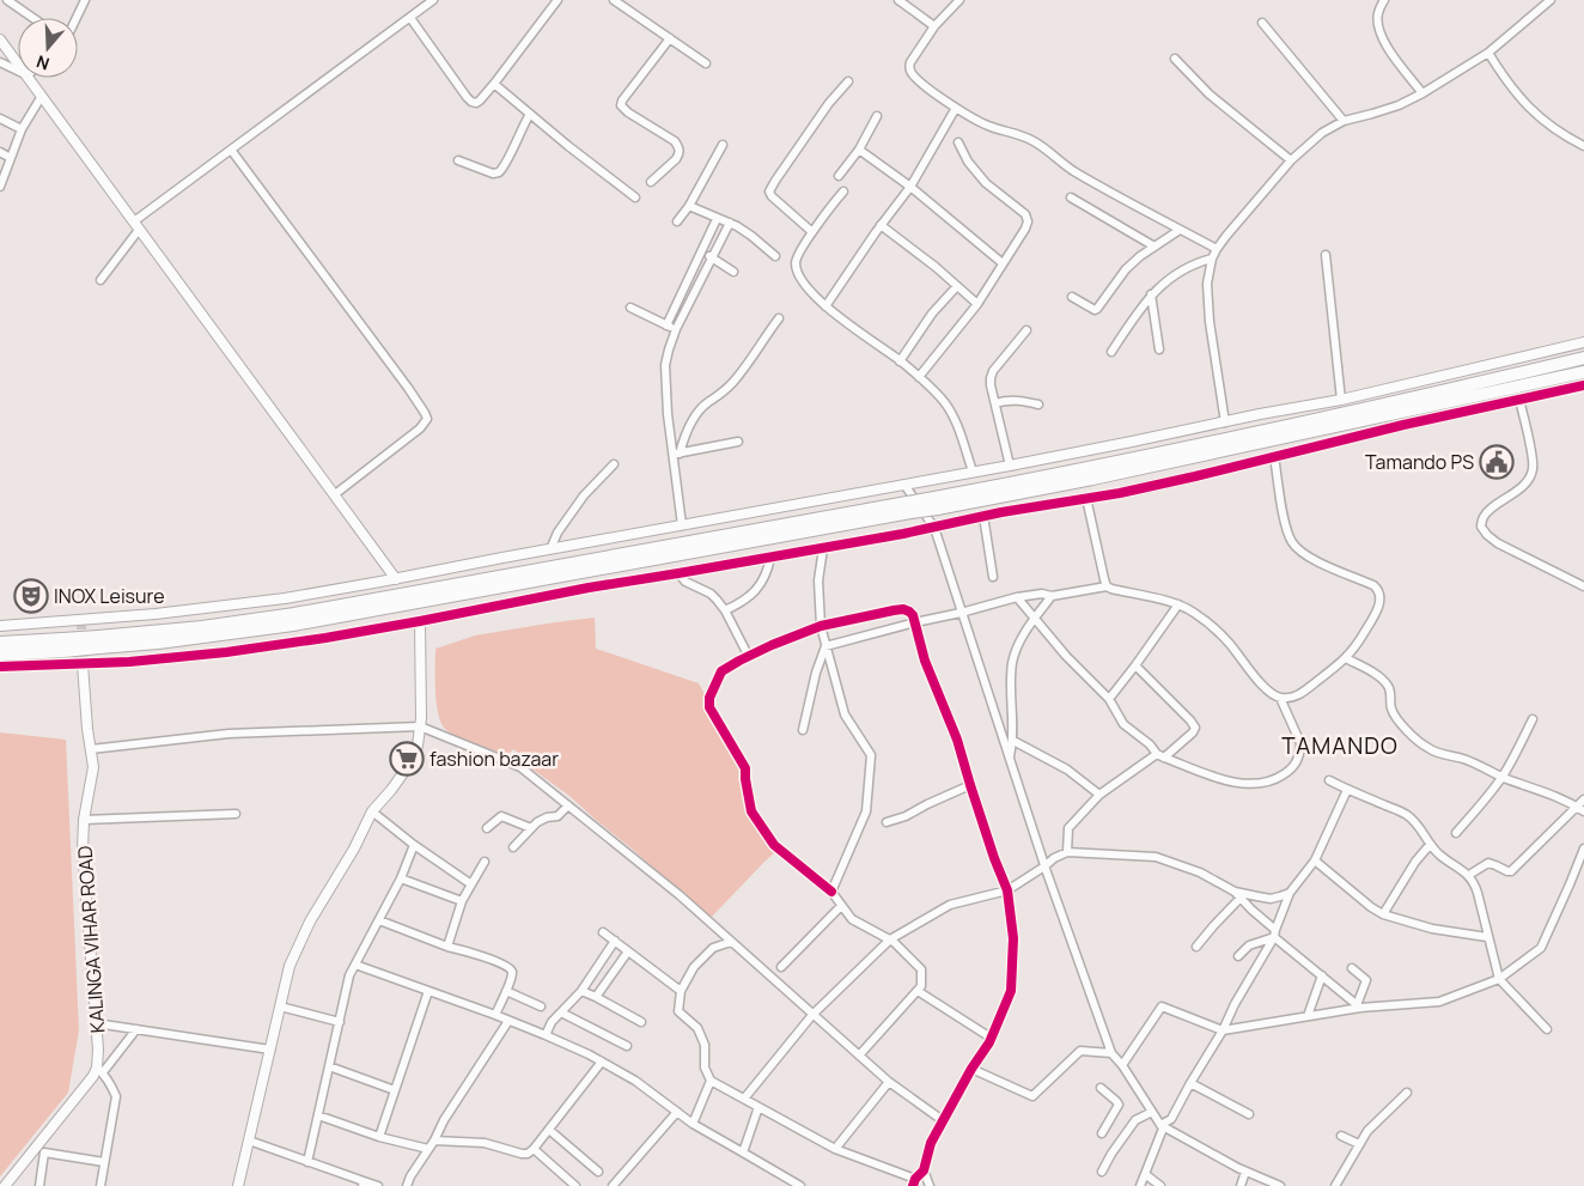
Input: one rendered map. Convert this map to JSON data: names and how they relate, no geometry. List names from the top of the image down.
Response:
{
  "streets": {
    "street": ["KALINGA VIHAR ROAD"]
  },
  "districts": ["TAMANDO"],
  "places": {
    "public building": ["Tamando PS"],
    "theatre": ["INOX Leisure"],
    "supermarket": ["fashion bazaar"]
  },
  "north": "bottom"
}
